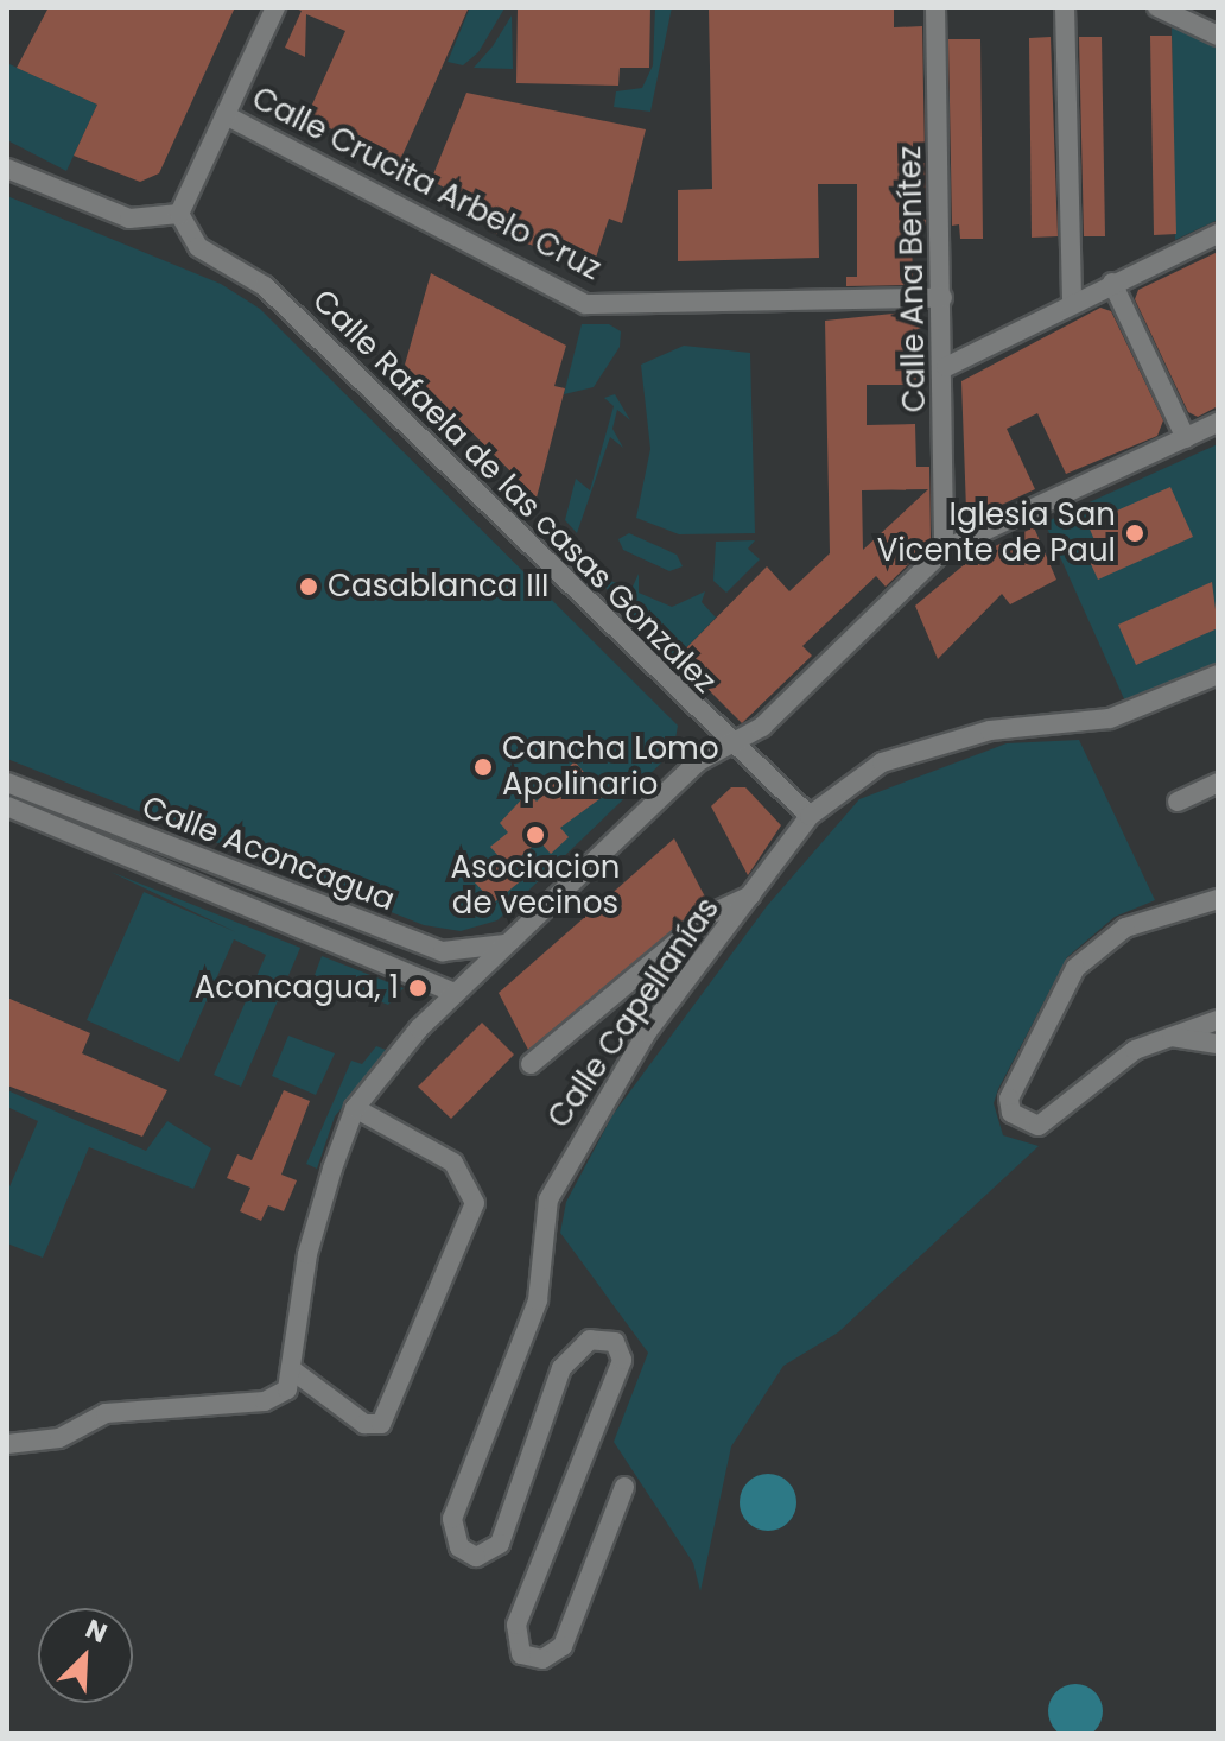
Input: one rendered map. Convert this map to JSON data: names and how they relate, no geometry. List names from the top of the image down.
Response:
{
  "streets": {
    "street": [
      "Calle Crucita Arbelo Cruz",
      "Calle Ana Benítez",
      "Calle Rafaela de las casas Gonzalez",
      "Calle Aconcagua",
      "Calle Capellanías"
    ]
  },
  "crossings": [
    ["Calle Crucita Arbelo Cruz", "Calle Ana Benítez"],
    ["Calle Rafaela de las casas Gonzalez", "Calle Capellanías"]
  ],
  "places": [
    "Iglesia San Vicente de Paul",
    "Casablanca III",
    "Cancha Lomo Apolinario",
    "Asociacion de vecinos",
    "Aconcagua, 1"
  ],
  "north": "top right"
}
